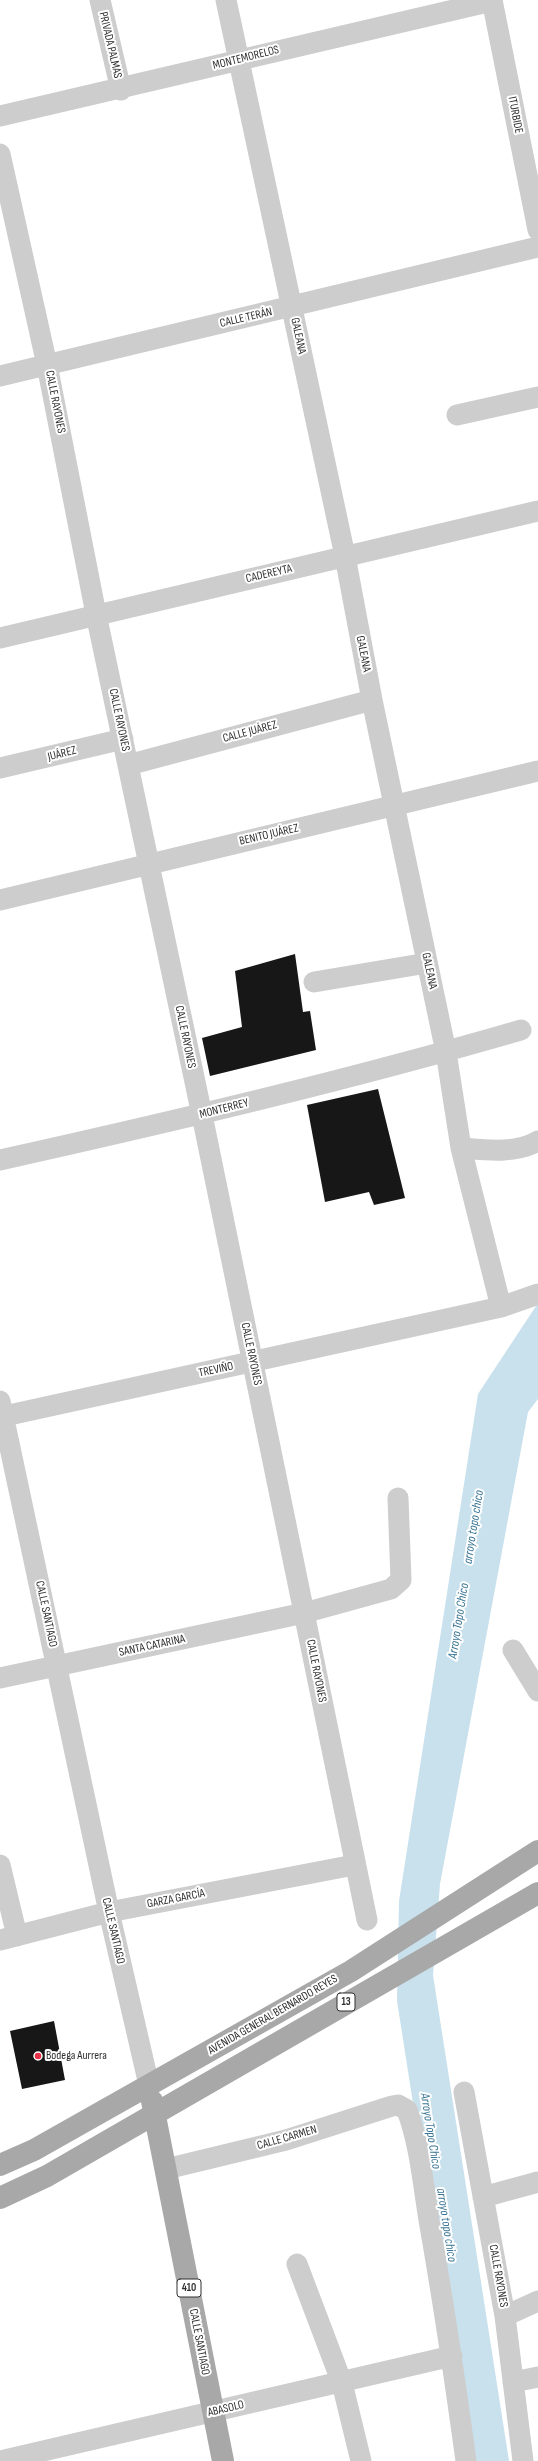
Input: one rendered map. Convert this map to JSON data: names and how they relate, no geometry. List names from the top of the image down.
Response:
{
  "streets": {
    "main road": [
      "CALLE SANTIAGO",
      "13",
      "AVENIDA GENERAL BERNARDO REYES",
      "410"
    ],
    "street": [
      "PRIVADA PALMAS",
      "MONTEMORELOS",
      "ITURBIDE",
      "CALLE TERÁN",
      "GALEANA",
      "CALLE RAYONES",
      "CADEREYTA",
      "CALLE JUÁREZ",
      "JUÁREZ",
      "BENITO JUÁREZ",
      "MONTERREY",
      "TREVIÑO",
      "SANTA CATARINA",
      "GARZA GARCÍA",
      "CALLE CARMEN",
      "ABASOLO"
    ]
  },
  "crossings": [
    ["PRIVADA PALMAS", "MONTEMORELOS"],
    ["MONTEMORELOS", "ITURBIDE"],
    ["MONTEMORELOS", "GALEANA"],
    ["CALLE TERÁN", "GALEANA"],
    ["CALLE TERÁN", "CALLE RAYONES"],
    ["GALEANA", "CADEREYTA"],
    ["GALEANA", "CALLE JUÁREZ"],
    ["GALEANA", "BENITO JUÁREZ"],
    ["GALEANA", "MONTERREY"],
    ["GALEANA", "TREVIÑO"],
    ["CALLE RAYONES", "CADEREYTA"],
    ["CALLE RAYONES", "CALLE JUÁREZ"],
    ["CALLE RAYONES", "JUÁREZ"],
    ["CALLE RAYONES", "BENITO JUÁREZ"],
    ["CALLE RAYONES", "MONTERREY"],
    ["CALLE RAYONES", "TREVIÑO"],
    ["CALLE RAYONES", "SANTA CATARINA"],
    ["CALLE RAYONES", "GARZA GARCÍA"],
    ["TREVIÑO", "CALLE SANTIAGO"],
    ["CALLE SANTIAGO", "SANTA CATARINA"],
    ["CALLE SANTIAGO", "GARZA GARCÍA"],
    ["CALLE SANTIAGO", "13"],
    ["CALLE SANTIAGO", "AVENIDA GENERAL BERNARDO REYES"],
    ["CALLE SANTIAGO", "CALLE CARMEN"],
    ["CALLE SANTIAGO", "ABASOLO"],
    ["CALLE CARMEN", "ABASOLO"]
  ],
  "water": ["arroyo topo chico", "Arroyo Topo Chico"],
  "places": ["Bodega Aurrera"]
}
